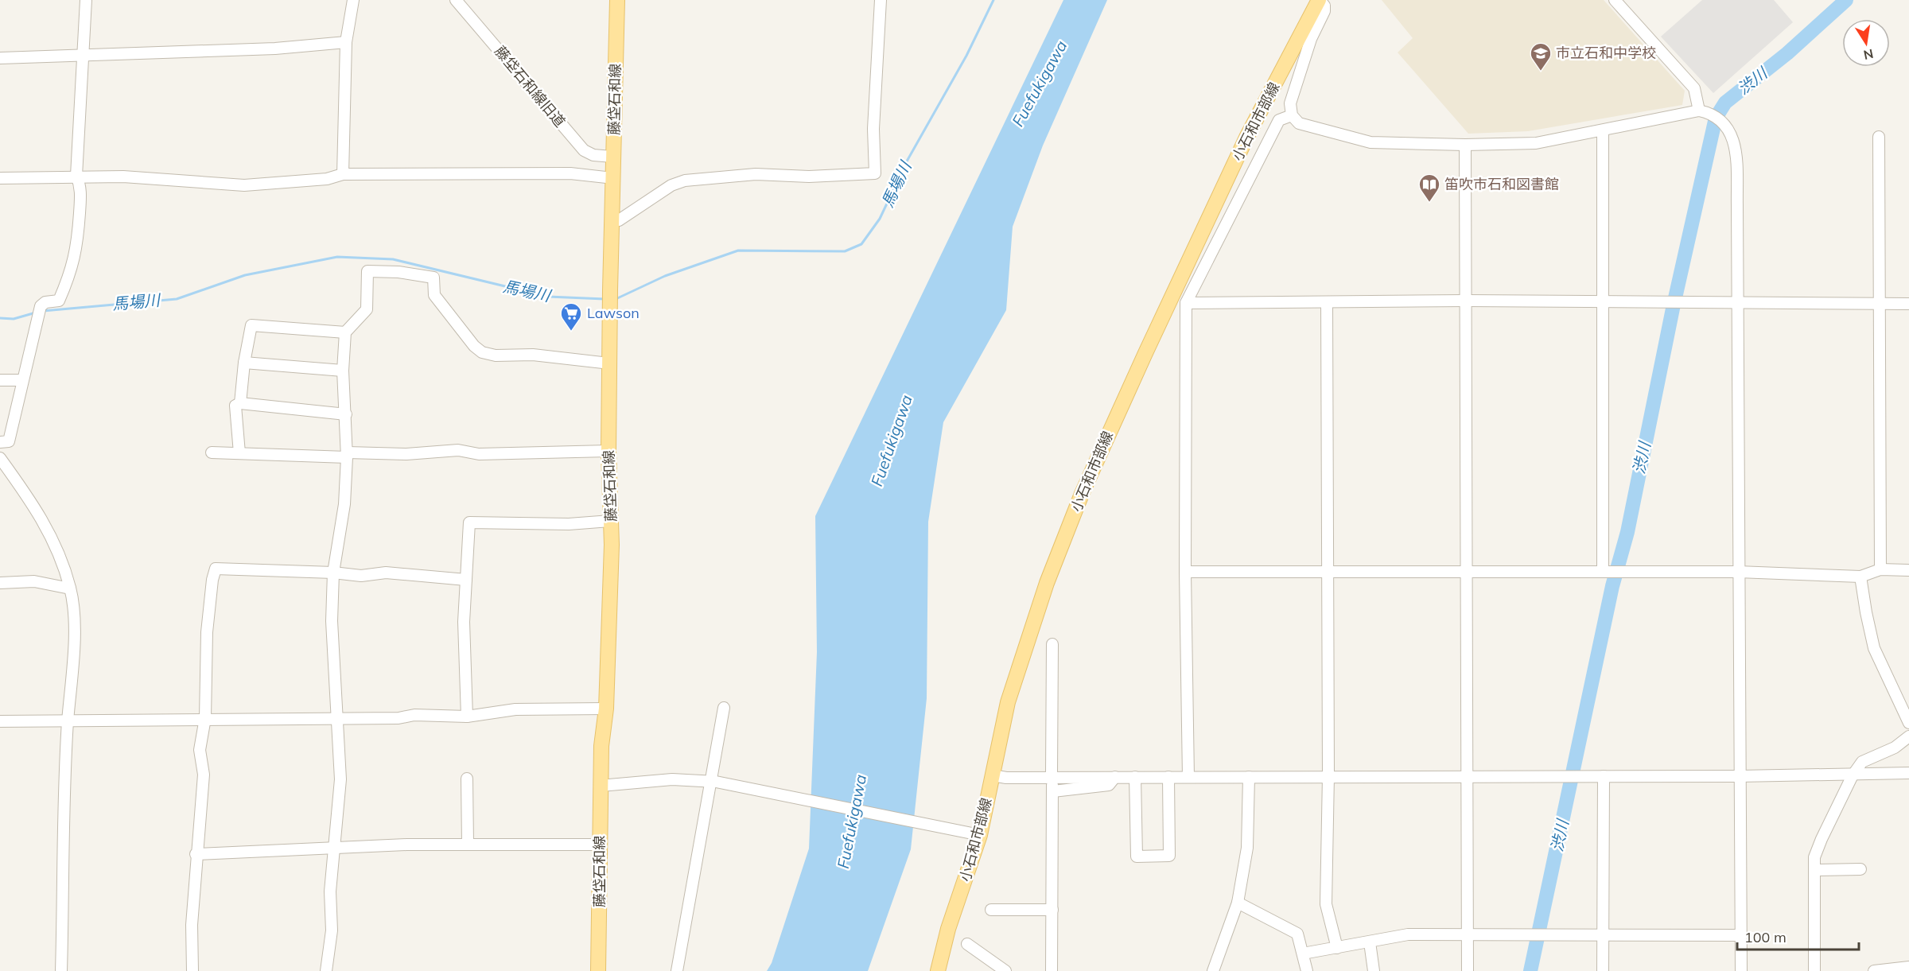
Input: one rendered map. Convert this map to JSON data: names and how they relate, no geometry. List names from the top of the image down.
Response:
{
  "streets": {
    "main road": ["藤垈石和線", "小石和市部線"],
    "street": ["藤垈石和線旧道"]
  },
  "crossings": [
    ["藤垈石和線旧道", "藤垈石和線"]
  ],
  "water": ["渋川", "Fuefukigawa", "馬場川"],
  "places": {
    "school or university": ["市立石和中学校"],
    "library": ["笛吹市石和図書館"],
    "supermarket": ["Lawson"]
  },
  "scale_bar": "100 m",
  "north": "bottom"
}
